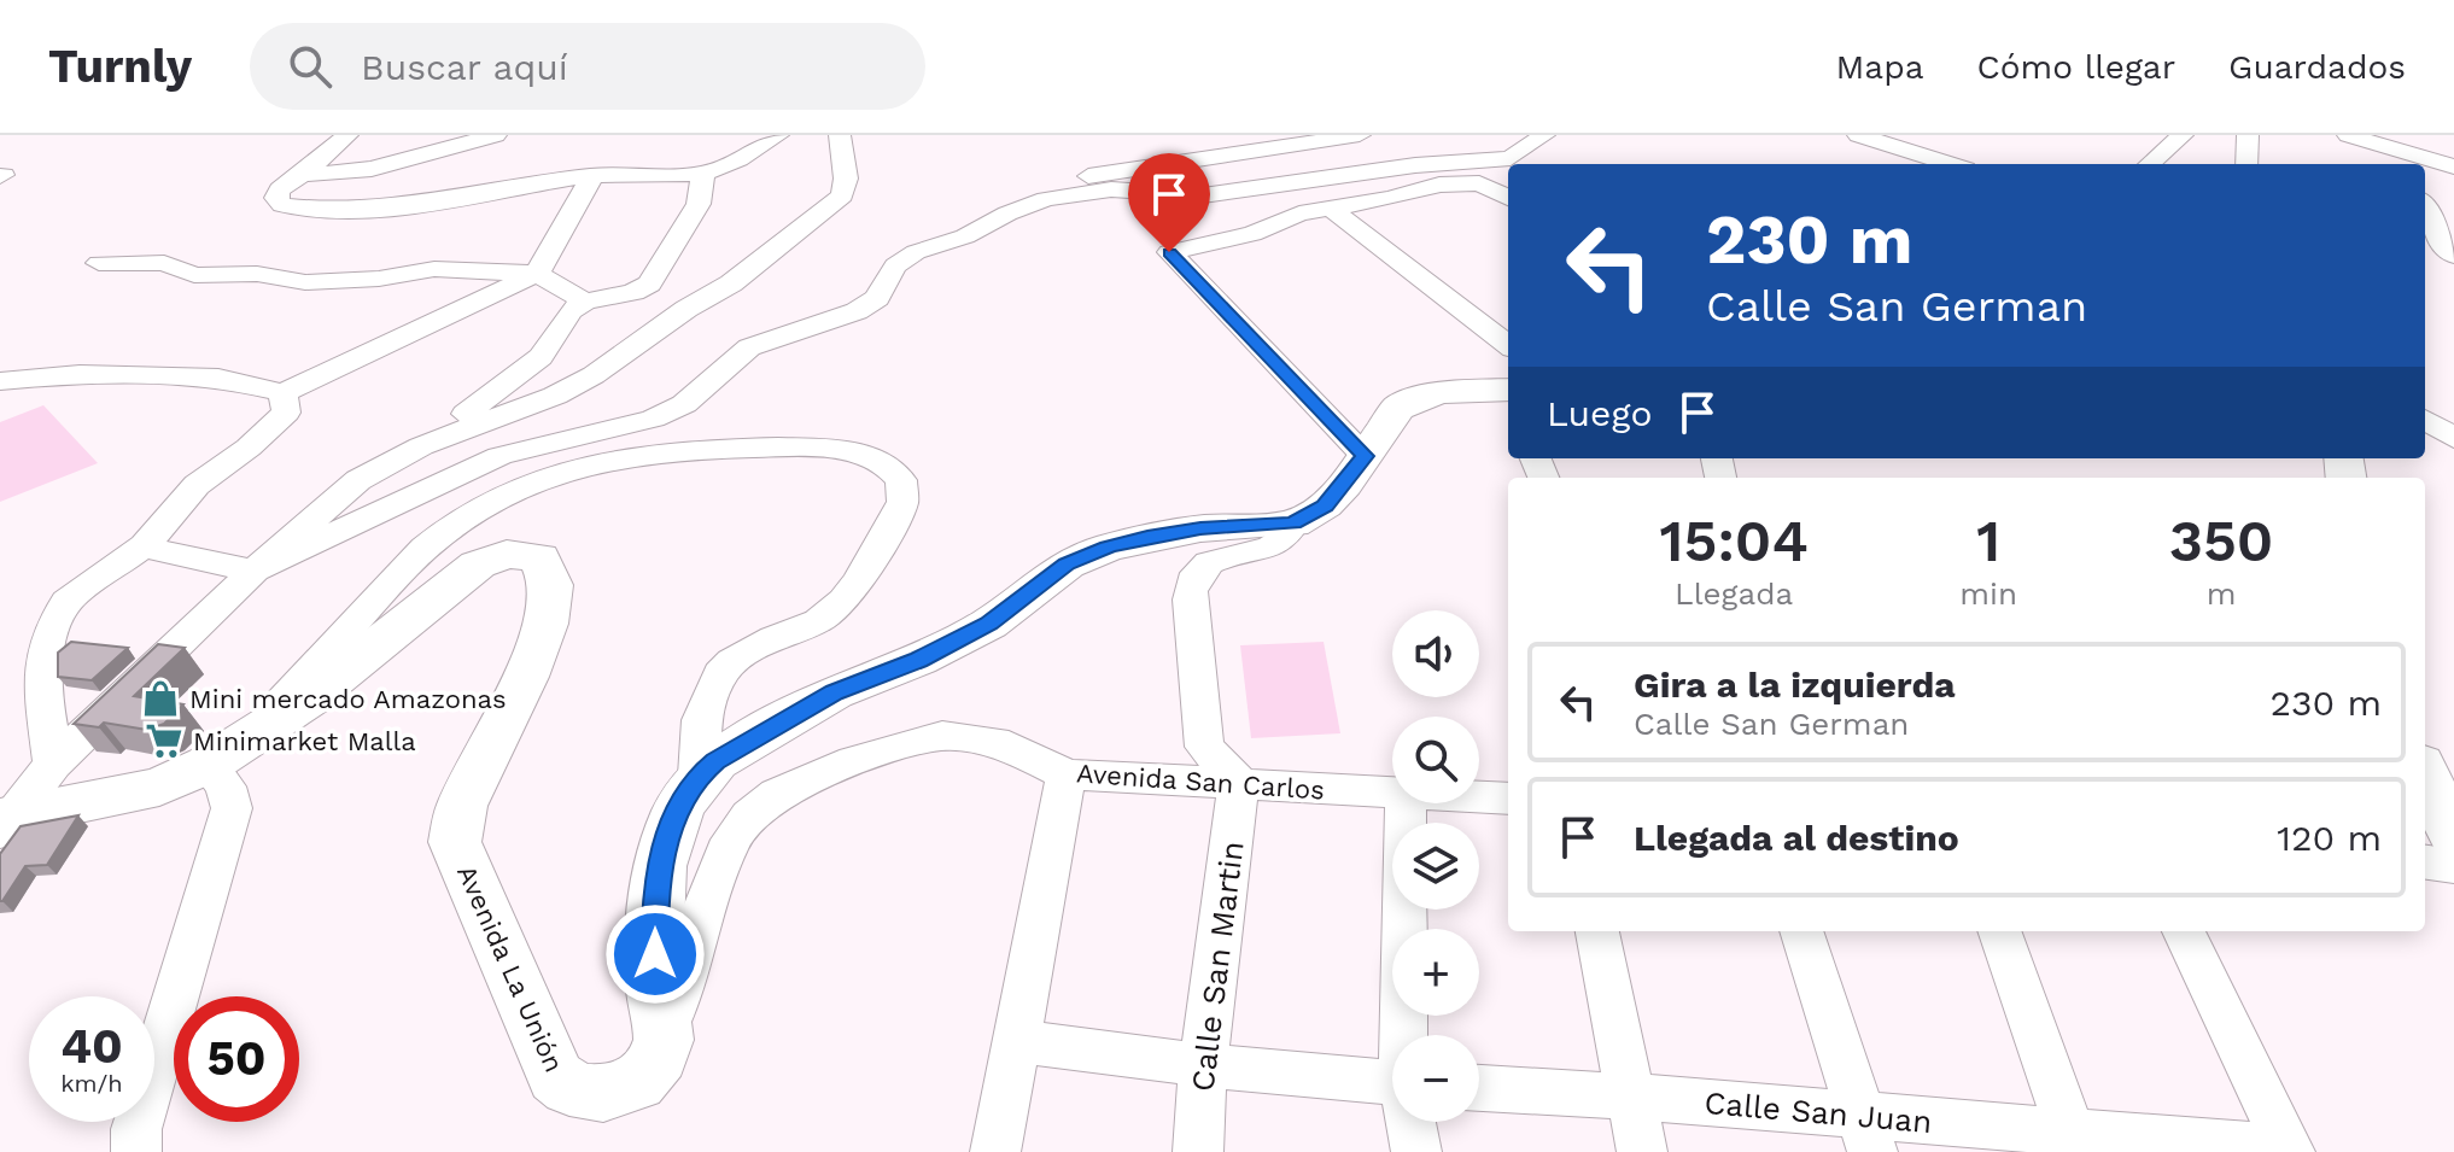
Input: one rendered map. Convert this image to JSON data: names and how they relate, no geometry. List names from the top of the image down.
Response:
{
  "streets": {
    "main road": ["Avenida La Unión"],
    "street": ["Avenida San Carlos", "Calle San Martin", "Calle San Juan"]
  },
  "crossings": [
    ["Avenida San Carlos", "Calle San Martin"],
    ["Avenida San Carlos", "Avenida La Unión"]
  ],
  "places": {
    "shop": ["Mini mercado Amazonas"],
    "supermarket": ["Minimarket Malla"]
  },
  "page": {
    "header": "Turnly",
    "search": "Buscar aquí",
    "nav": ["Mapa", "Cómo llegar", "Guardados"],
    "turn": ["230 m", "Calle San German"],
    "then": "Luego",
    "eta": [
      "15:04",
      "Llegada",
      "1",
      "min",
      "350",
      "m"
    ],
    "map_buttons": ["+", "−"],
    "list": [
      {
        "name": "Gira a la izquierda",
        "note": "Calle San German",
        "value": "230 m"
      },
      {
        "name": "Llegada al destino",
        "value": "120 m"
      }
    ],
    "speed": "40 km/h",
    "limit": "50"
  }
}
